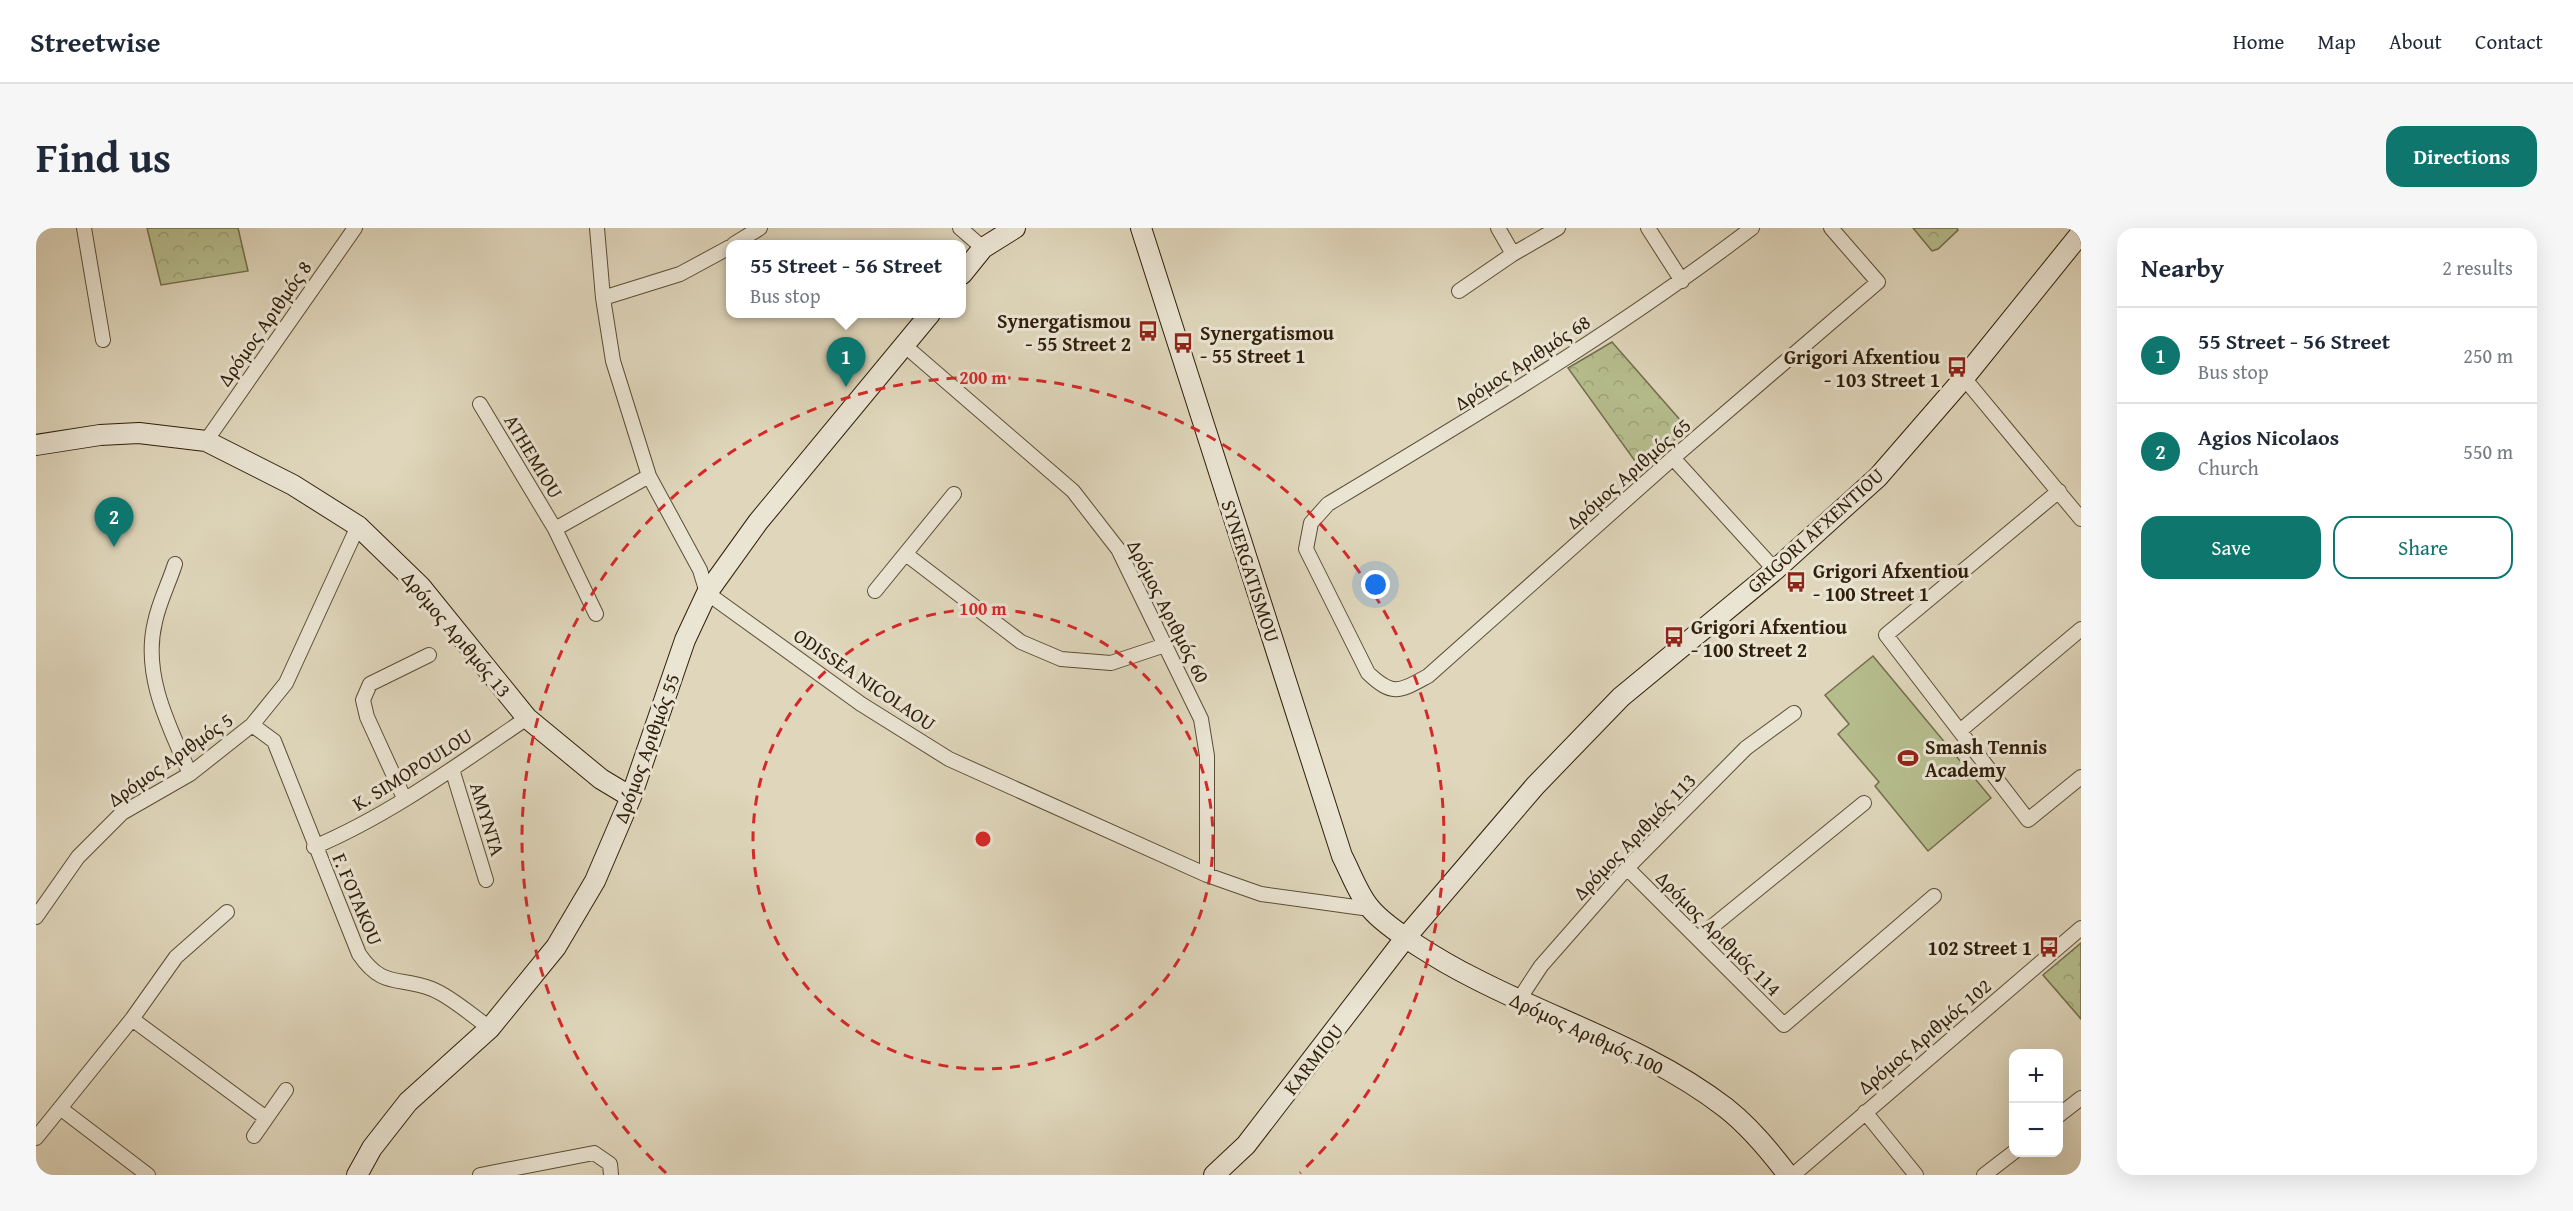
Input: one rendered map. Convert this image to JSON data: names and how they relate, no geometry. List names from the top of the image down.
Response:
{
  "streets": {
    "street": [
      "Δρόμος Αριθμός 8",
      "Δρόμος Αριθμός 68",
      "ATHEMIOU",
      "Δρόμος Αριθμός 65",
      "GRIGORI AFXENTIOU",
      "SYNERGATISMOU",
      "Δρόμος Αριθμός 60",
      "Δρόμος Αριθμός 13",
      "ODISSEA NICOLAOU",
      "Δρόμος Αριθμός 55",
      "Δρόμος Αριθμός 5",
      "K. SIMOPOULOU",
      "AMYNTA",
      "Δρόμος Αριθμός 113",
      "F. FOTAKOU",
      "Δρόμος Αριθμός 114",
      "Δρόμος Αριθμός 100",
      "Δρόμος Αριθμός 102",
      "KARMIOU"
    ]
  },
  "crossings": [
    ["Δρόμος Αριθμός 8", "Δρόμος Αριθμός 13"],
    ["Δρόμος Αριθμός 68", "Δρόμος Αριθμός 65"],
    ["GRIGORI AFXENTIOU", "Δρόμος Αριθμός 100"],
    ["GRIGORI AFXENTIOU", "KARMIOU"],
    ["SYNERGATISMOU", "ODISSEA NICOLAOU"],
    ["SYNERGATISMOU", "Δρόμος Αριθμός 100"],
    ["Δρόμος Αριθμός 60", "ODISSEA NICOLAOU"],
    ["Δρόμος Αριθμός 60", "Δρόμος Αριθμός 55"],
    ["Δρόμος Αριθμός 13", "Δρόμος Αριθμός 55"],
    ["Δρόμος Αριθμός 13", "Δρόμος Αριθμός 5"],
    ["Δρόμος Αριθμός 13", "K. SIMOPOULOU"],
    ["ODISSEA NICOLAOU", "Δρόμος Αριθμός 55"],
    ["ODISSEA NICOLAOU", "Δρόμος Αριθμός 100"],
    ["Δρόμος Αριθμός 55", "F. FOTAKOU"],
    ["Δρόμος Αριθμός 5", "F. FOTAKOU"],
    ["K. SIMOPOULOU", "AMYNTA"],
    ["K. SIMOPOULOU", "F. FOTAKOU"],
    ["Δρόμος Αριθμός 113", "Δρόμος Αριθμός 114"],
    ["Δρόμος Αριθμός 113", "Δρόμος Αριθμός 100"],
    ["Δρόμος Αριθμός 100", "KARMIOU"]
  ],
  "places": {
    "bus stop": [
      "Synergatismou - 55 Street 2",
      "Synergatismou - 55 Street 1",
      "Grigori Afxentiou - 103 Street 1",
      "Grigori Afxentiou - 100 Street 1",
      "Grigori Afxentiou - 100 Street 2",
      "102 Street 1"
    ],
    "sports": ["Smash Tennis Academy"]
  },
  "page": {
    "header": "Streetwise",
    "nav": [
      "Home",
      "Map",
      "About",
      "Contact"
    ],
    "title": "Find us",
    "buttons": [
      "Directions",
      ["Save", "Share"]
    ],
    "heading": ["Nearby", "2 results"],
    "popup": ["55 Street - 56 Street", "Bus stop"],
    "list": [
      {
        "mark": "1",
        "name": "55 Street - 56 Street",
        "note": "Bus stop",
        "value": "250 m"
      },
      {
        "mark": "2",
        "name": "Agios Nicolaos",
        "note": "Church",
        "value": "550 m"
      }
    ],
    "pins": ["1", "2"],
    "map_buttons": ["+", "−"]
  },
  "rings": ["200 m", "100 m"]
}
